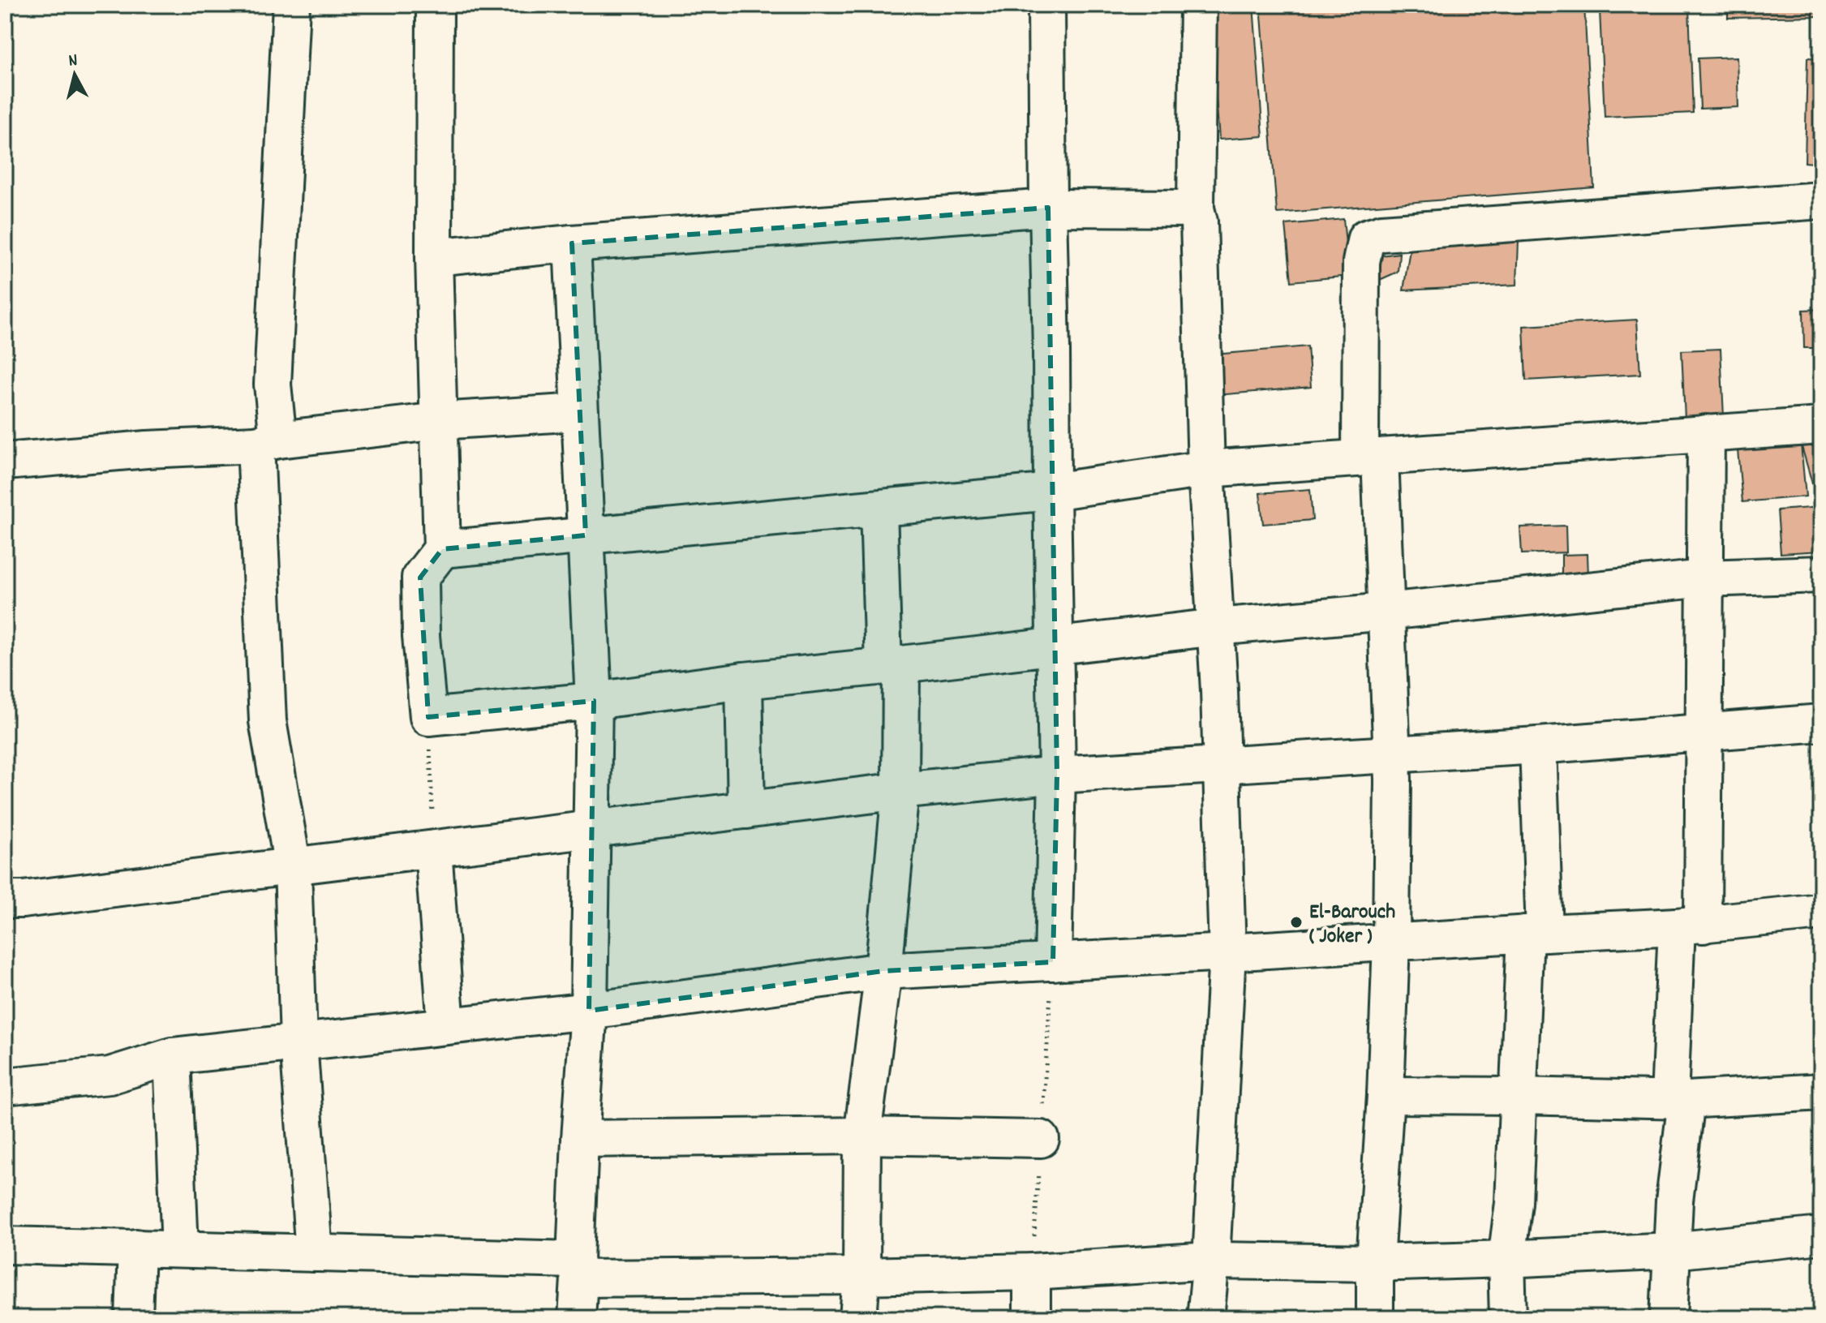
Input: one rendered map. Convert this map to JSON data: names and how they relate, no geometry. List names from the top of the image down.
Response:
{
  "places": ["El-Barouch ( Joker )"],
  "north": "top"
}
